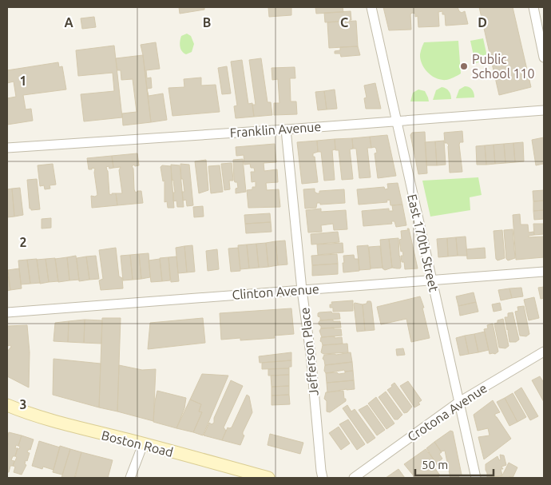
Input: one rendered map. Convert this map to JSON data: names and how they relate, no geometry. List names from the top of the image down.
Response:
{
  "streets": {
    "main road": ["Boston Road"],
    "street": [
      "Franklin Avenue",
      "East 170th Street",
      "Clinton Avenue",
      "Jefferson Place",
      "Crotona Avenue"
    ]
  },
  "crossings": [
    ["Franklin Avenue", "East 170th Street"],
    ["Franklin Avenue", "Jefferson Place"],
    ["East 170th Street", "Clinton Avenue"],
    ["East 170th Street", "Crotona Avenue"],
    ["Clinton Avenue", "Jefferson Place"]
  ],
  "places": ["Public School 110"],
  "scale_bar": "50 m",
  "grid": {
    "columns": [
      "A",
      "B",
      "C",
      "D"
    ],
    "rows": ["1", "2", "3"]
  }
}
